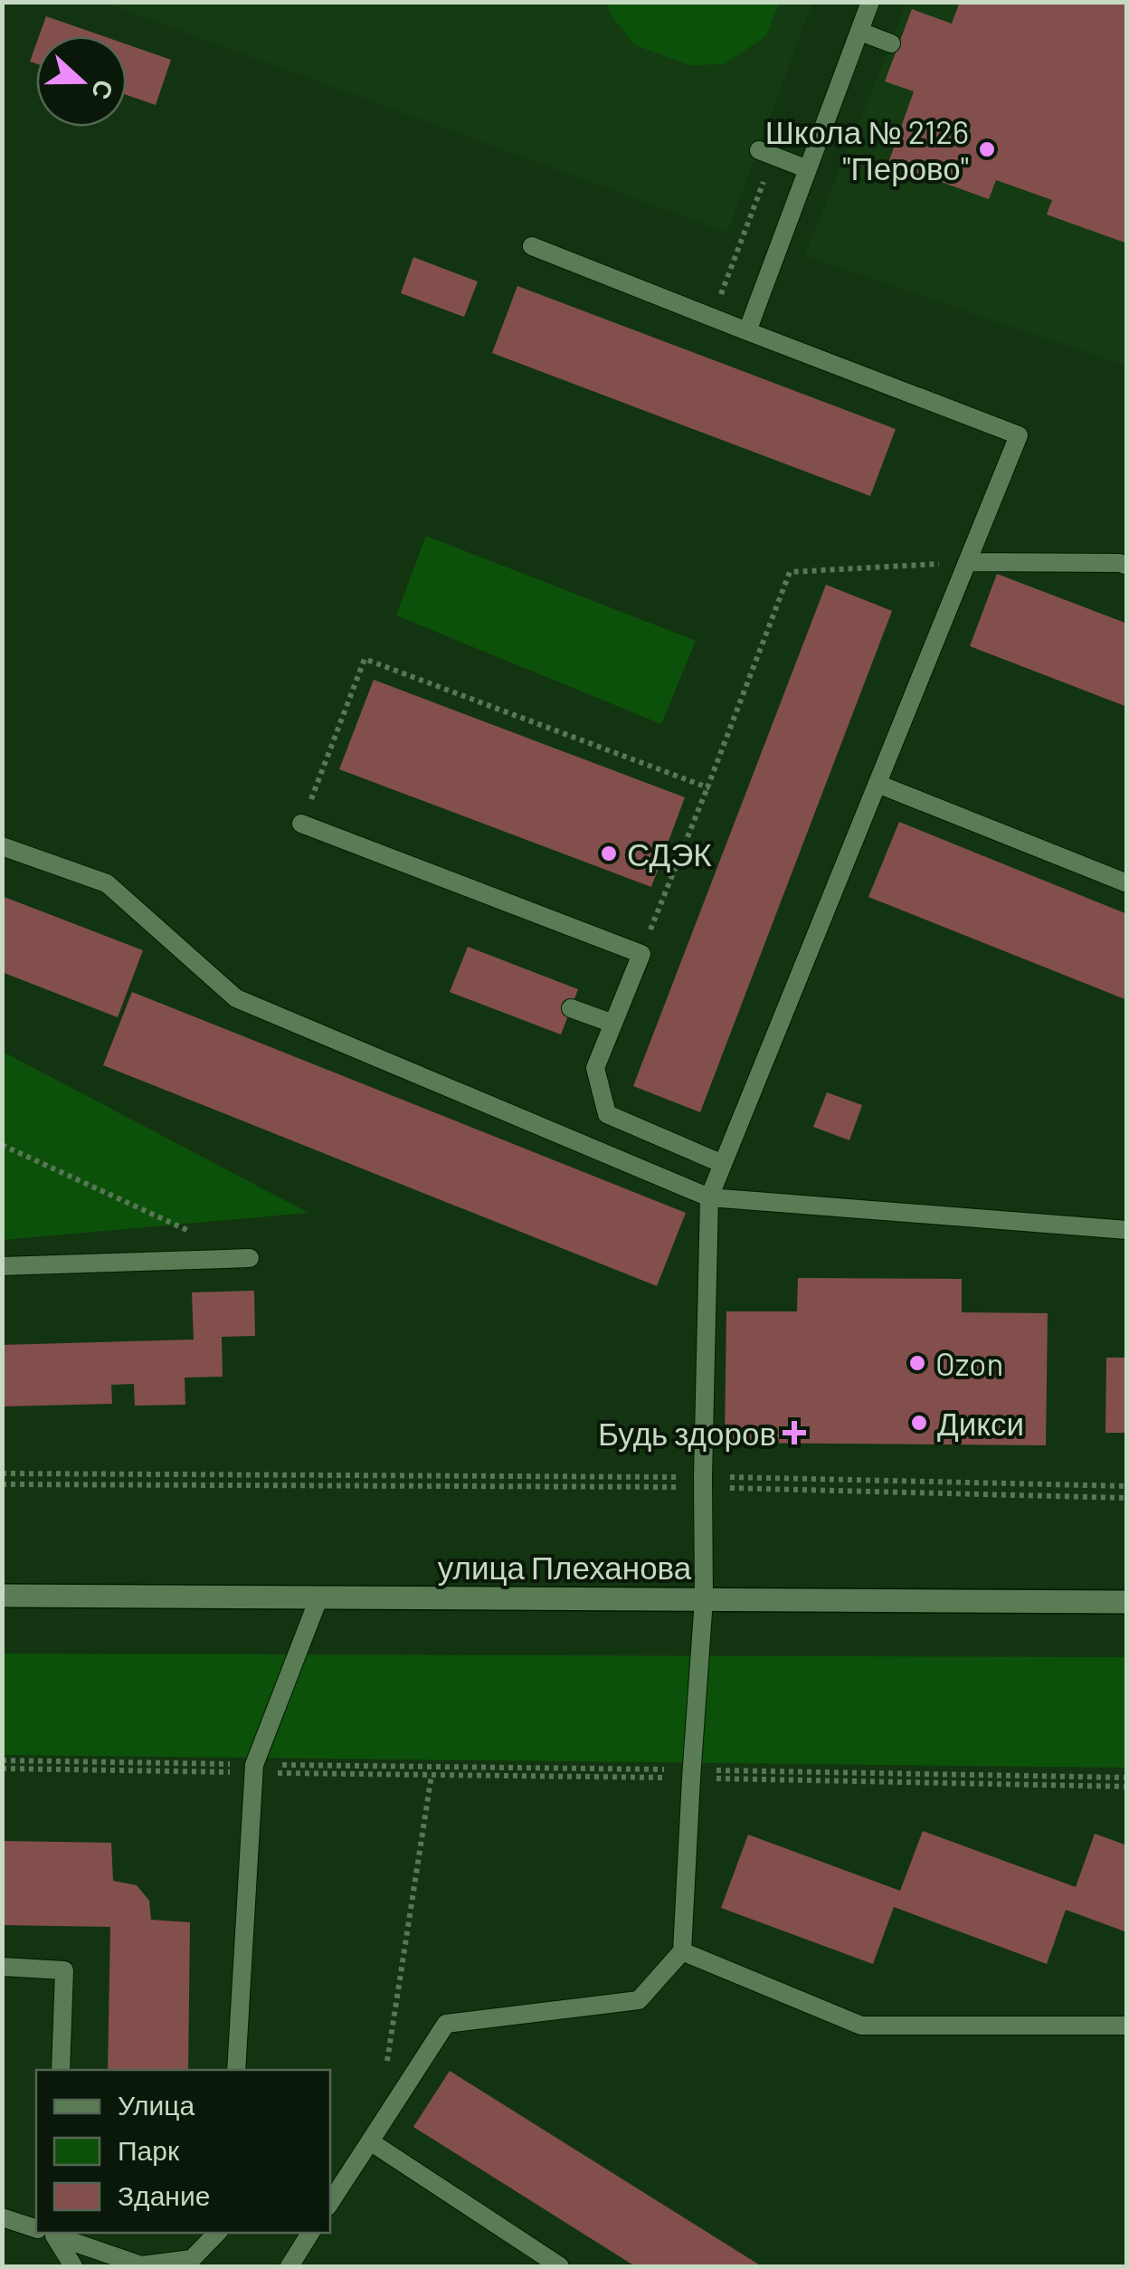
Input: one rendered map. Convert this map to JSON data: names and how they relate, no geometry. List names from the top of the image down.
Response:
{
  "streets": {
    "street": ["улица Плеханова"]
  },
  "places": {
    "other": [
      "Школа № 2126 \"Перово\"",
      "СДЭК",
      "Ozon",
      "Дикси"
    ],
    "health": ["Будь здоров"]
  },
  "legend": ["Улица", "Парк", "Здание"],
  "north": "right"
}
